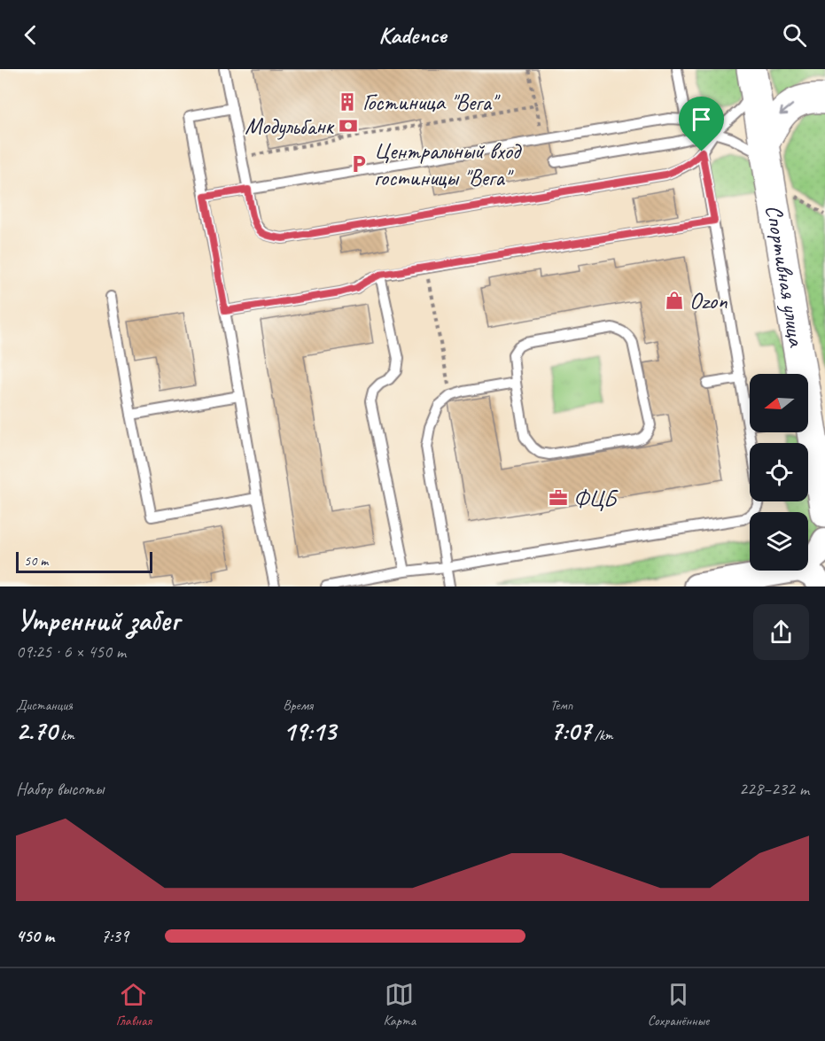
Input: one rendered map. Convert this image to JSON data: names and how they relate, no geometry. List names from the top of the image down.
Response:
{
  "streets": {
    "main road": ["Спортивная улица"]
  },
  "places": {
    "building": ["Гостиница \"Вега\""],
    "bank": ["Модульбанк"],
    "parking": ["Центральный вход гостиницы \"Вега\""],
    "shop": ["Ozon"],
    "office": ["ФЦБ"]
  },
  "scale_bar": "50 m",
  "north": "left",
  "page": {
    "header": "Kadence",
    "scale": "50 m",
    "heading": ["Утренний забег", "09:25 · 6 × 450 m"],
    "stats": [
      ["Дистанция", "2.70 km"],
      ["Время", "19:13"],
      ["Темп", "7:07 /km"]
    ],
    "chart": ["Набор высоты", "228–232 m"],
    "list": [
      {
        "name": "450 m",
        "note": "7:39"
      }
    ],
    "tabs": ["Главная", "Карта", "Сохранённые"]
  }
}
